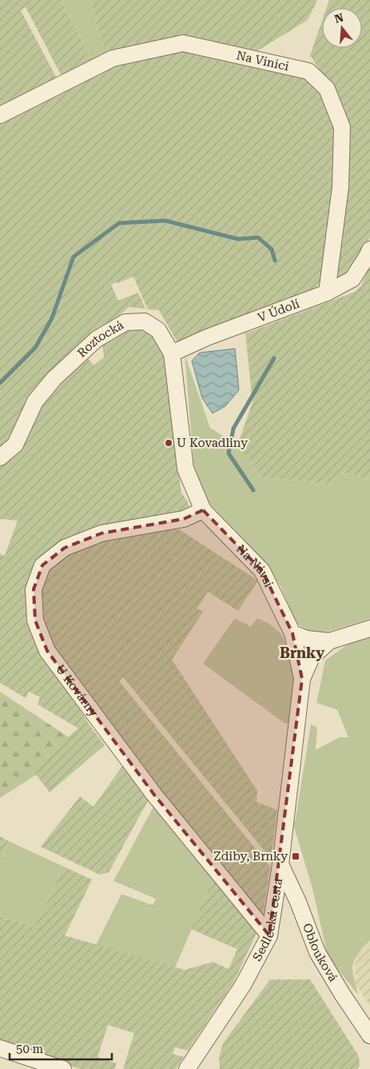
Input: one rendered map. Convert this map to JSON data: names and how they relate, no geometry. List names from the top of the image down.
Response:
{
  "streets": {
    "street": [
      "Na Vinici",
      "V Údolí",
      "Roztocká",
      "Na Návsi",
      "U Kovárny",
      "Sedlecká cesta",
      "Oblouková"
    ]
  },
  "crossings": [
    ["Na Vinici", "V Údolí"],
    ["V Údolí", "Roztocká"],
    ["Roztocká", "Na Návsi"],
    ["Roztocká", "U Kovárny"],
    ["Na Návsi", "U Kovárny"],
    ["Na Návsi", "Sedlecká cesta"],
    ["U Kovárny", "Sedlecká cesta"],
    ["Sedlecká cesta", "Oblouková"]
  ],
  "districts": ["Brnky"],
  "places": {
    "other": ["U Kovadliny"],
    "transit": ["Zdiby, Brnky"]
  },
  "scale_bar": "50 m",
  "north": "top"
}
